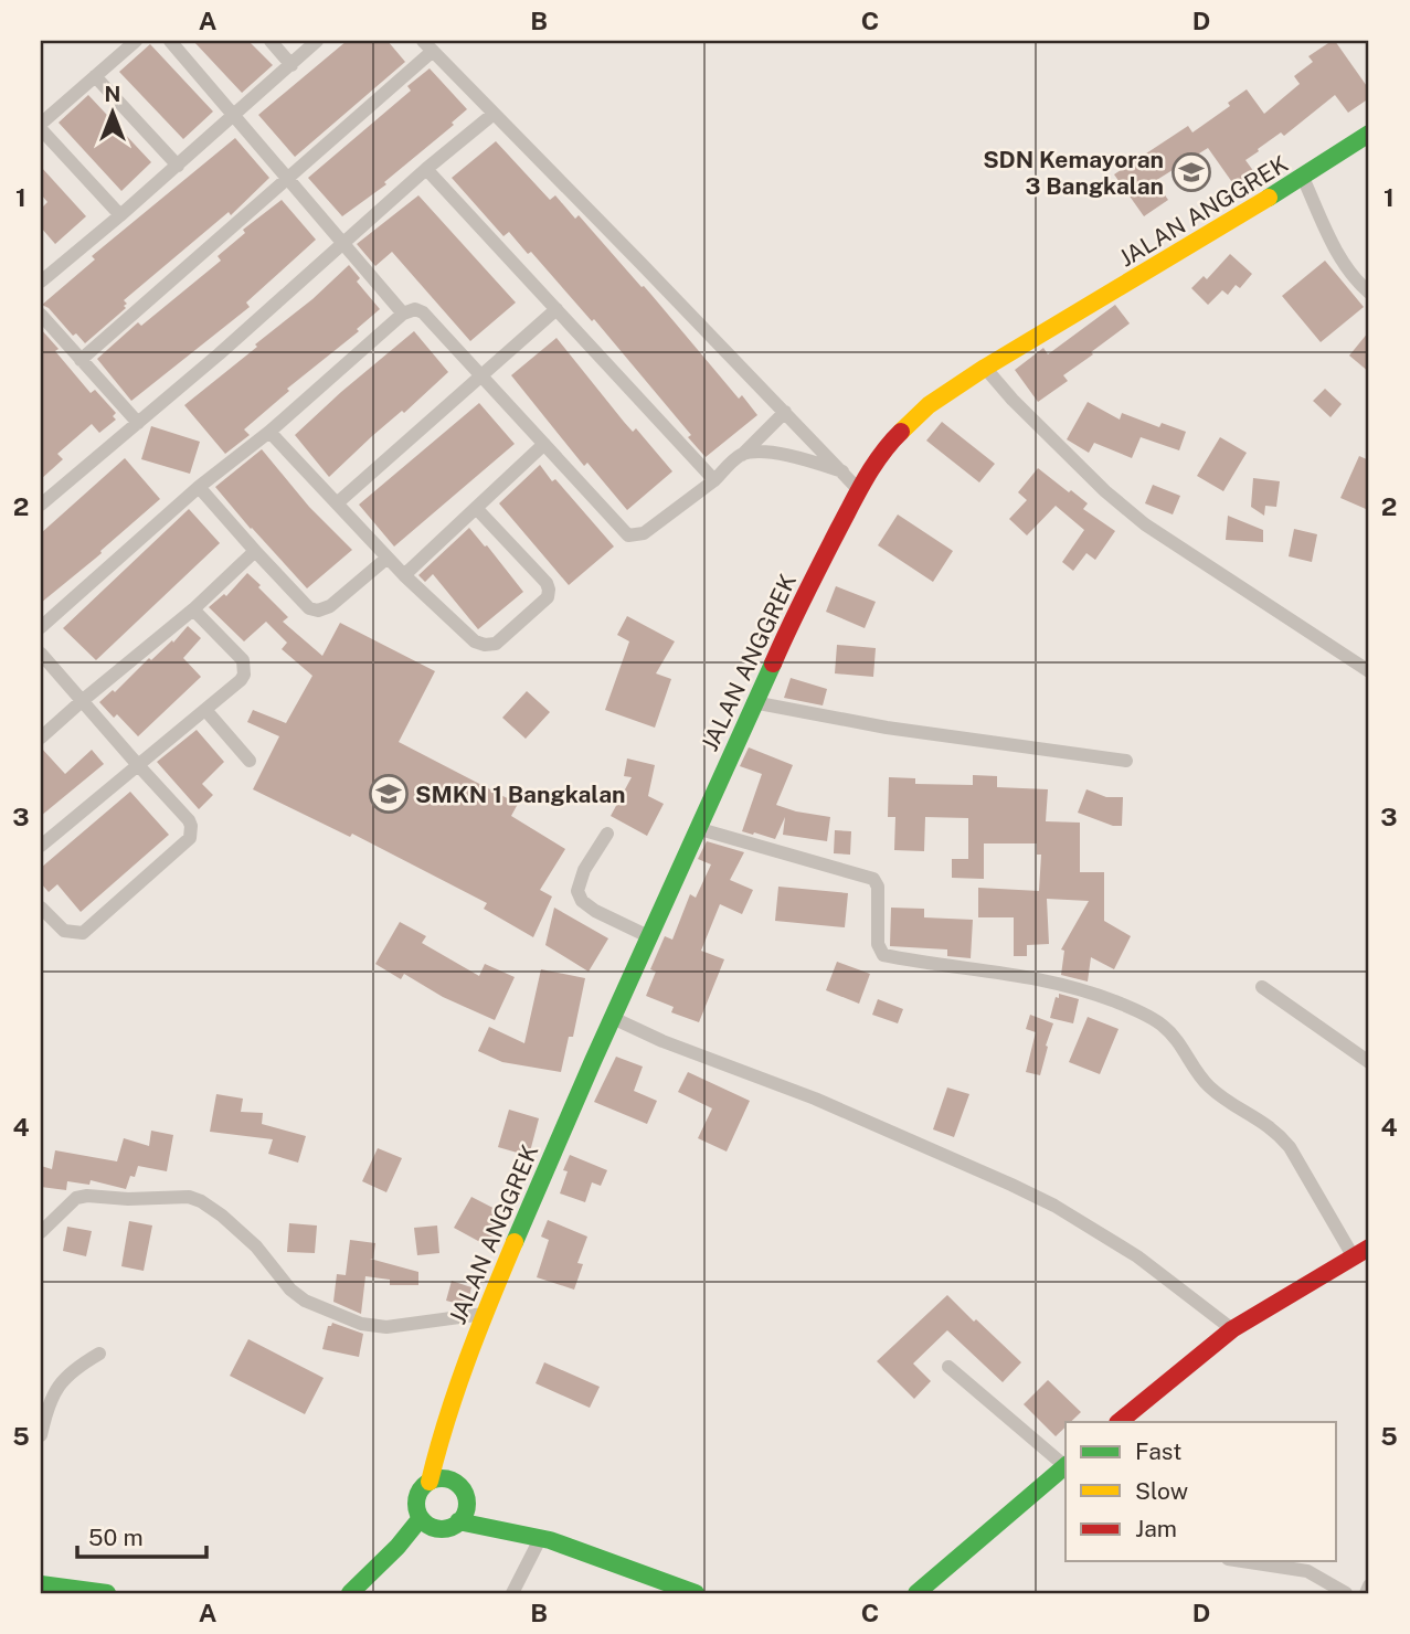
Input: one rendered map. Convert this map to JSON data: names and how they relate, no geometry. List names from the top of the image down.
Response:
{
  "streets": {
    "street": ["JALAN ANGGREK"]
  },
  "places": {
    "school or university": ["SDN Kemayoran 3 Bangkalan", "SMKN 1 Bangkalan"]
  },
  "legend": ["Fast", "Slow", "Jam"],
  "scale_bar": "50 m",
  "north": "top",
  "grid": {
    "columns": [
      "A",
      "B",
      "C",
      "D"
    ],
    "rows": [
      "1",
      "2",
      "3",
      "4",
      "5"
    ]
  }
}
